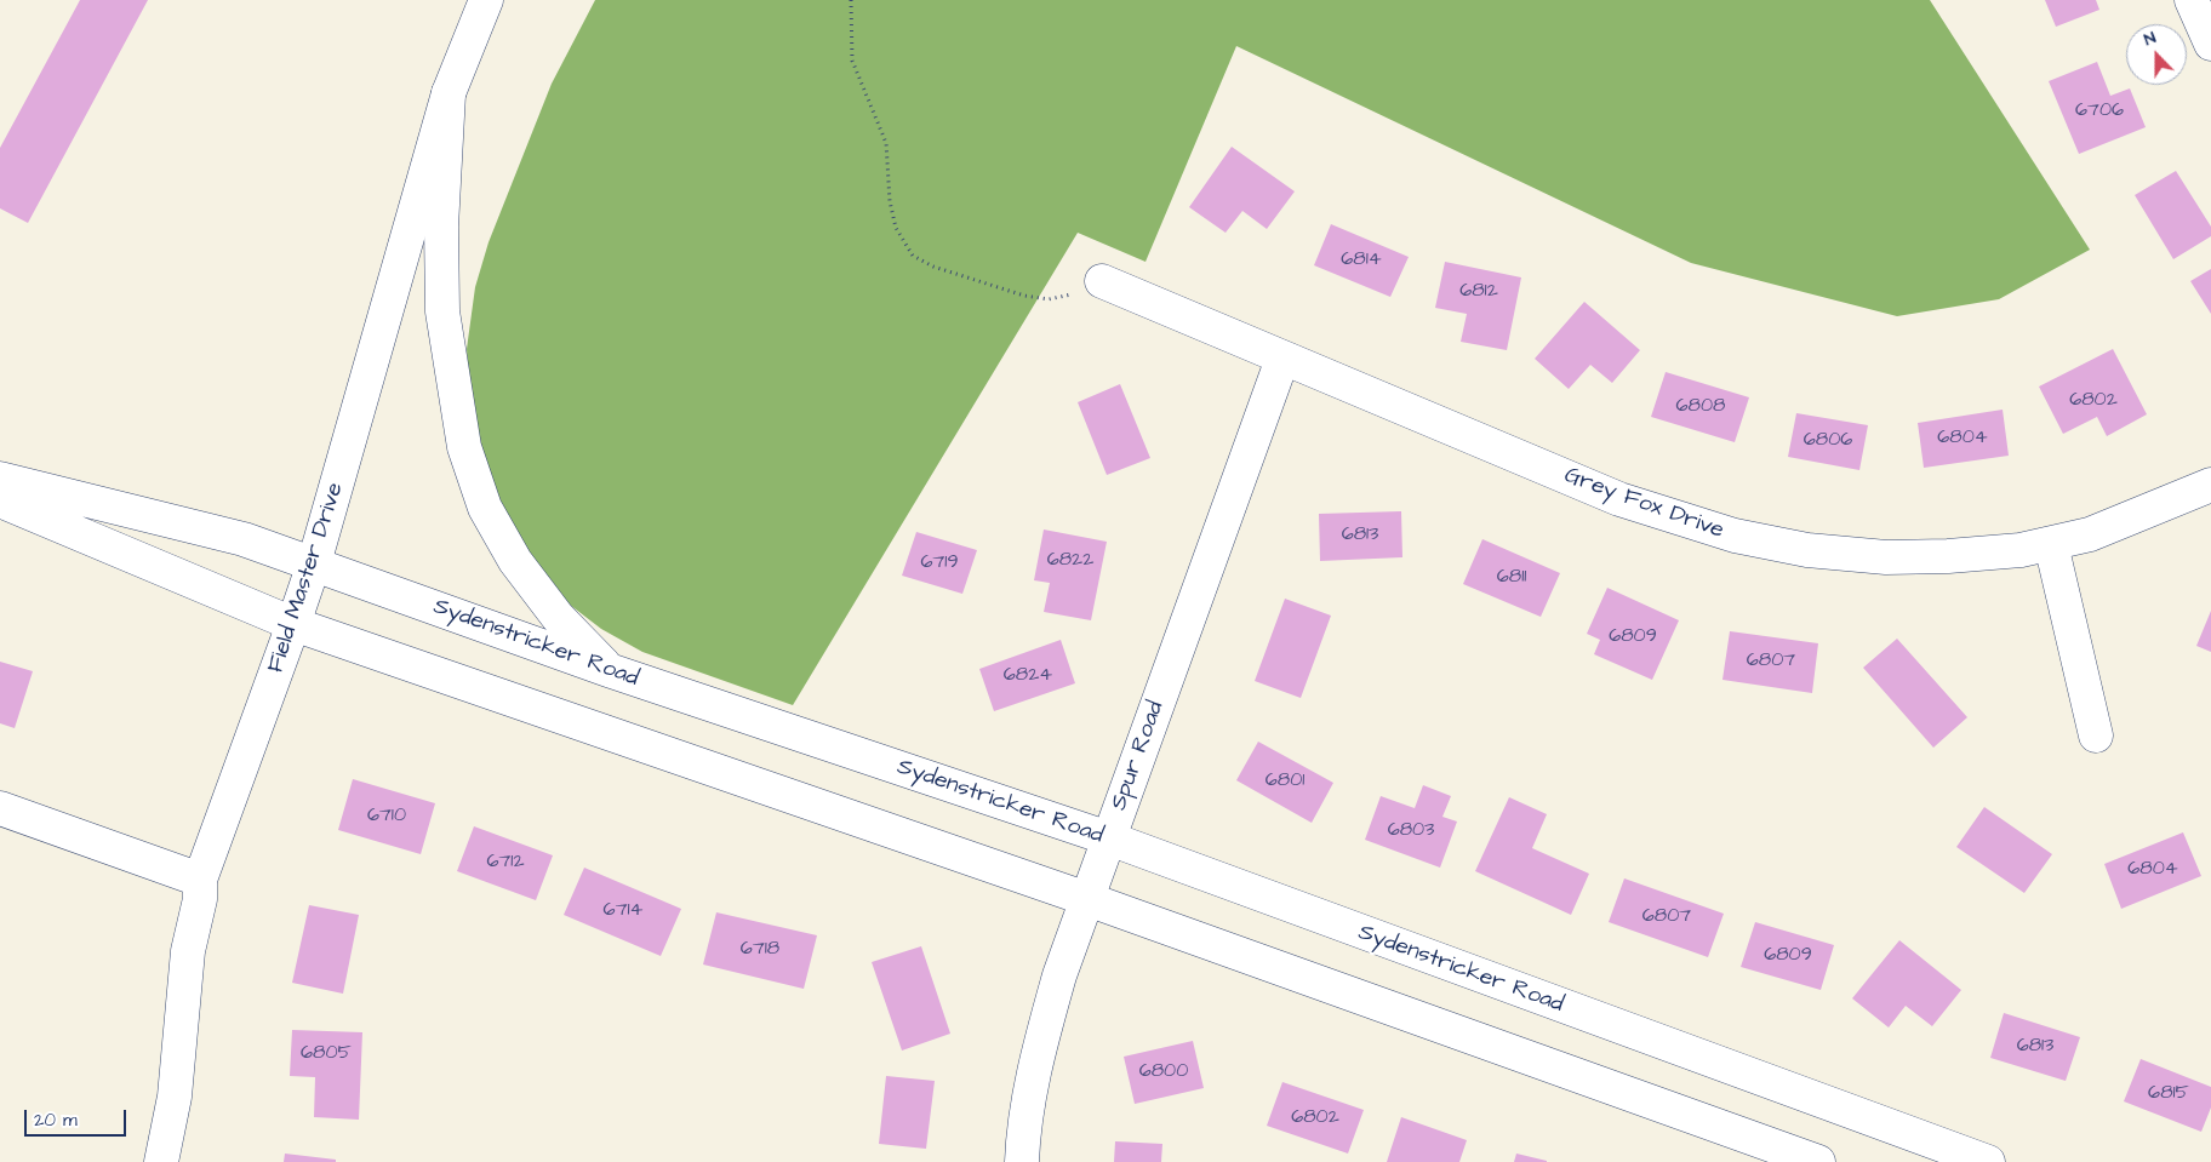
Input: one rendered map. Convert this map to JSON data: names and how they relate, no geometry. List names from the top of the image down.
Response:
{
  "streets": {
    "main road": [
      "Grey Fox Drive",
      "Field Master Drive",
      "Sydenstricker Road",
      "Spur Road"
    ]
  },
  "crossings": [
    ["Grey Fox Drive", "Spur Road"],
    ["Field Master Drive", "Sydenstricker Road"],
    ["Sydenstricker Road", "Spur Road"]
  ],
  "house_numbers": [
    "6706",
    "6814",
    "6812",
    "6802",
    "6808",
    "6804",
    "6806",
    "6813",
    "6822",
    "6719",
    "6811",
    "6809",
    "6807",
    "6824",
    "6801",
    "6710",
    "6803",
    "6712",
    "6804",
    "6714",
    "6807",
    "6718",
    "6809",
    "6813",
    "6805",
    "6800",
    "6815",
    "6802"
  ],
  "scale_bar": "20 m",
  "north": "top"
}
